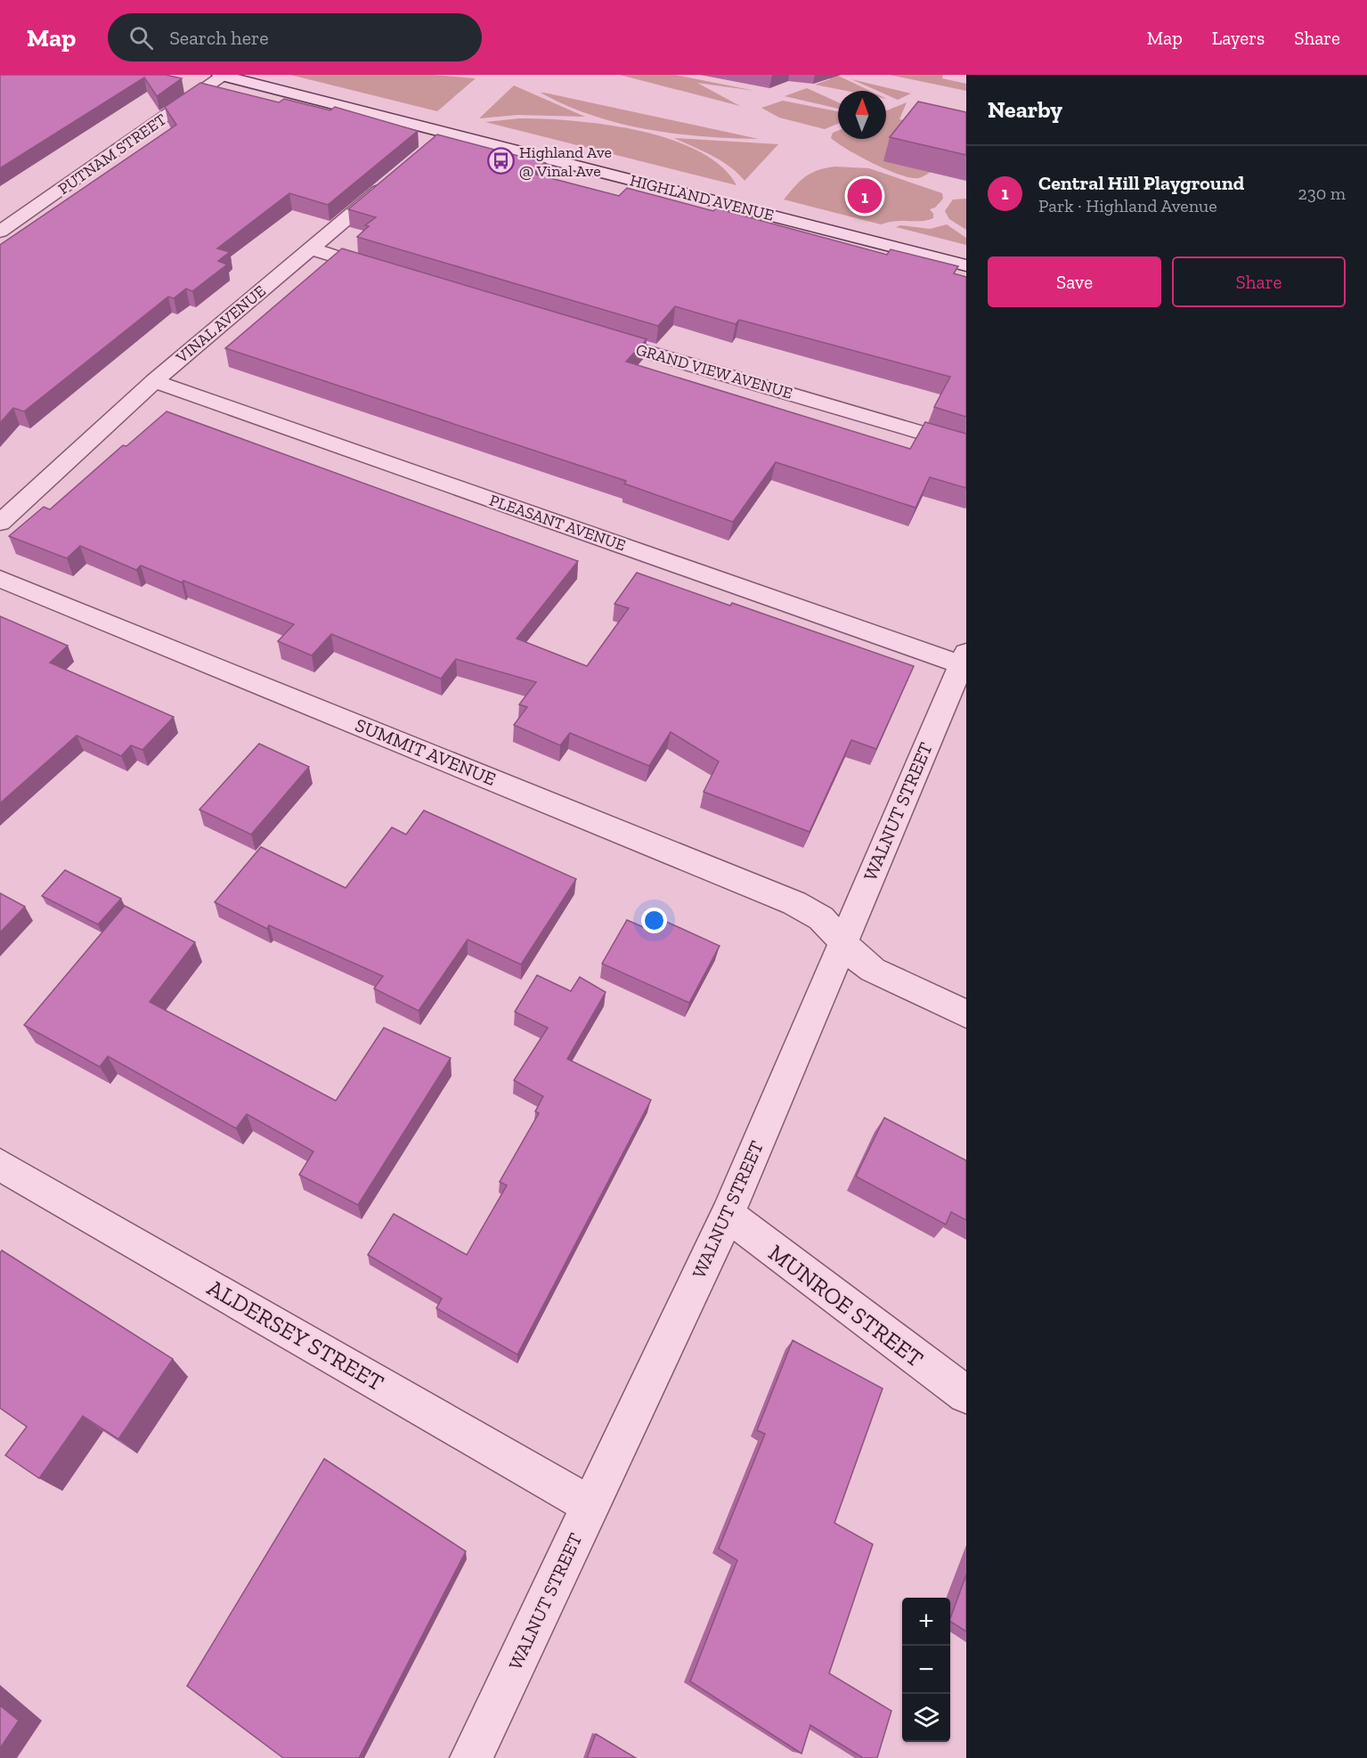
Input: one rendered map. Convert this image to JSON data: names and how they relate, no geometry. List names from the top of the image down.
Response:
{
  "streets": {
    "street": [
      "PUTNAM STREET",
      "HIGHLAND AVENUE",
      "VINAL AVENUE",
      "GRAND VIEW AVENUE",
      "PLEASANT AVENUE",
      "SUMMIT AVENUE",
      "WALNUT STREET",
      "MUNROE STREET",
      "ALDERSEY STREET"
    ]
  },
  "crossings": [
    ["PUTNAM STREET", "HIGHLAND AVENUE"],
    ["VINAL AVENUE", "PLEASANT AVENUE"],
    ["PLEASANT AVENUE", "WALNUT STREET"],
    ["SUMMIT AVENUE", "WALNUT STREET"],
    ["WALNUT STREET", "MUNROE STREET"],
    ["WALNUT STREET", "ALDERSEY STREET"]
  ],
  "places": {
    "bus stop": ["Highland Ave @ Vinal Ave"]
  },
  "north": "top",
  "page": {
    "header": "Map",
    "search": "Search here",
    "nav": ["Map", "Layers", "Share"],
    "heading": "Nearby",
    "list": [
      {
        "mark": "1",
        "name": "Central Hill Playground",
        "note": "Park · Highland Avenue",
        "value": "230 m"
      }
    ],
    "pins": "1",
    "buttons": ["Save", "Share"],
    "map_buttons": ["+", "−"]
  }
}
